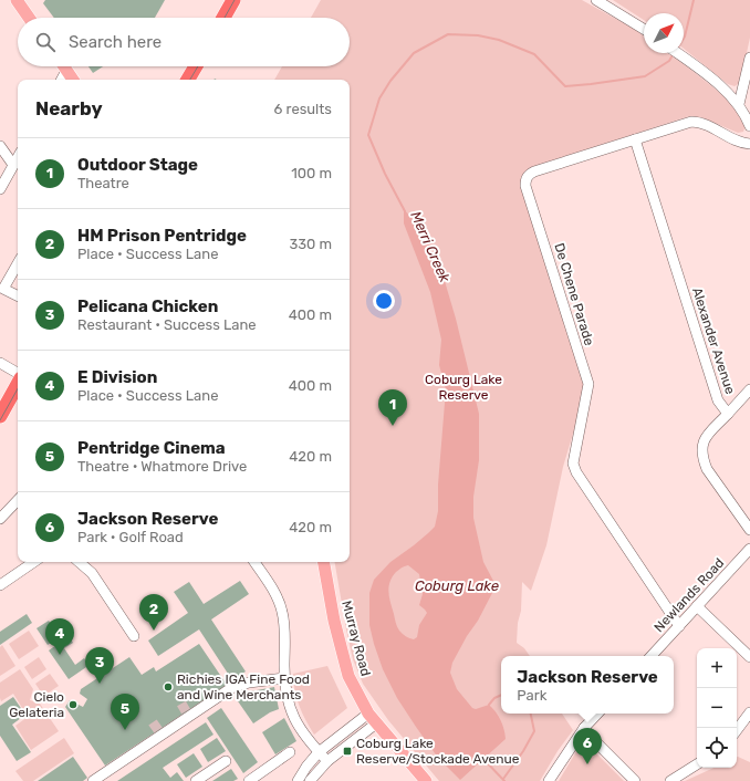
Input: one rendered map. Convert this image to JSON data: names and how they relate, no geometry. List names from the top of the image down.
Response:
{
  "streets": {
    "main road": ["Murray Road"],
    "street": ["De Chene Parade", "Alexander Avenue", "Newlands Road"]
  },
  "crossings": [
    ["De Chene Parade", "Alexander Avenue"],
    ["De Chene Parade", "Newlands Road"]
  ],
  "water": ["Merri Creek", "Coburg Lake"],
  "parks": ["Coburg Lake Reserve"],
  "places": {
    "other": ["Richies IGA Fine Food and Wine Merchants", "Cielo Gelateria"],
    "transit": ["Coburg Lake Reserve/Stockade Avenue"]
  },
  "north": "top right",
  "page": {
    "search": "Search here",
    "heading": ["Nearby", "6 results"],
    "list": [
      {
        "mark": "1",
        "name": "Outdoor Stage",
        "note": "Theatre",
        "value": "100 m"
      },
      {
        "mark": "2",
        "name": "HM Prison Pentridge",
        "note": "Place · Success Lane",
        "value": "330 m"
      },
      {
        "mark": "3",
        "name": "Pelicana Chicken",
        "note": "Restaurant · Success Lane",
        "value": "400 m"
      },
      {
        "mark": "4",
        "name": "E Division",
        "note": "Place · Success Lane",
        "value": "400 m"
      },
      {
        "mark": "5",
        "name": "Pentridge Cinema",
        "note": "Theatre · Whatmore Drive",
        "value": "420 m"
      },
      {
        "mark": "6",
        "name": "Jackson Reserve",
        "note": "Park · Golf Road",
        "value": "420 m"
      }
    ],
    "pins": [
      "1",
      "2",
      "4",
      "3",
      "5",
      "6"
    ],
    "map_buttons": ["+", "−"],
    "popup": ["Jackson Reserve", "Park"]
  }
}
